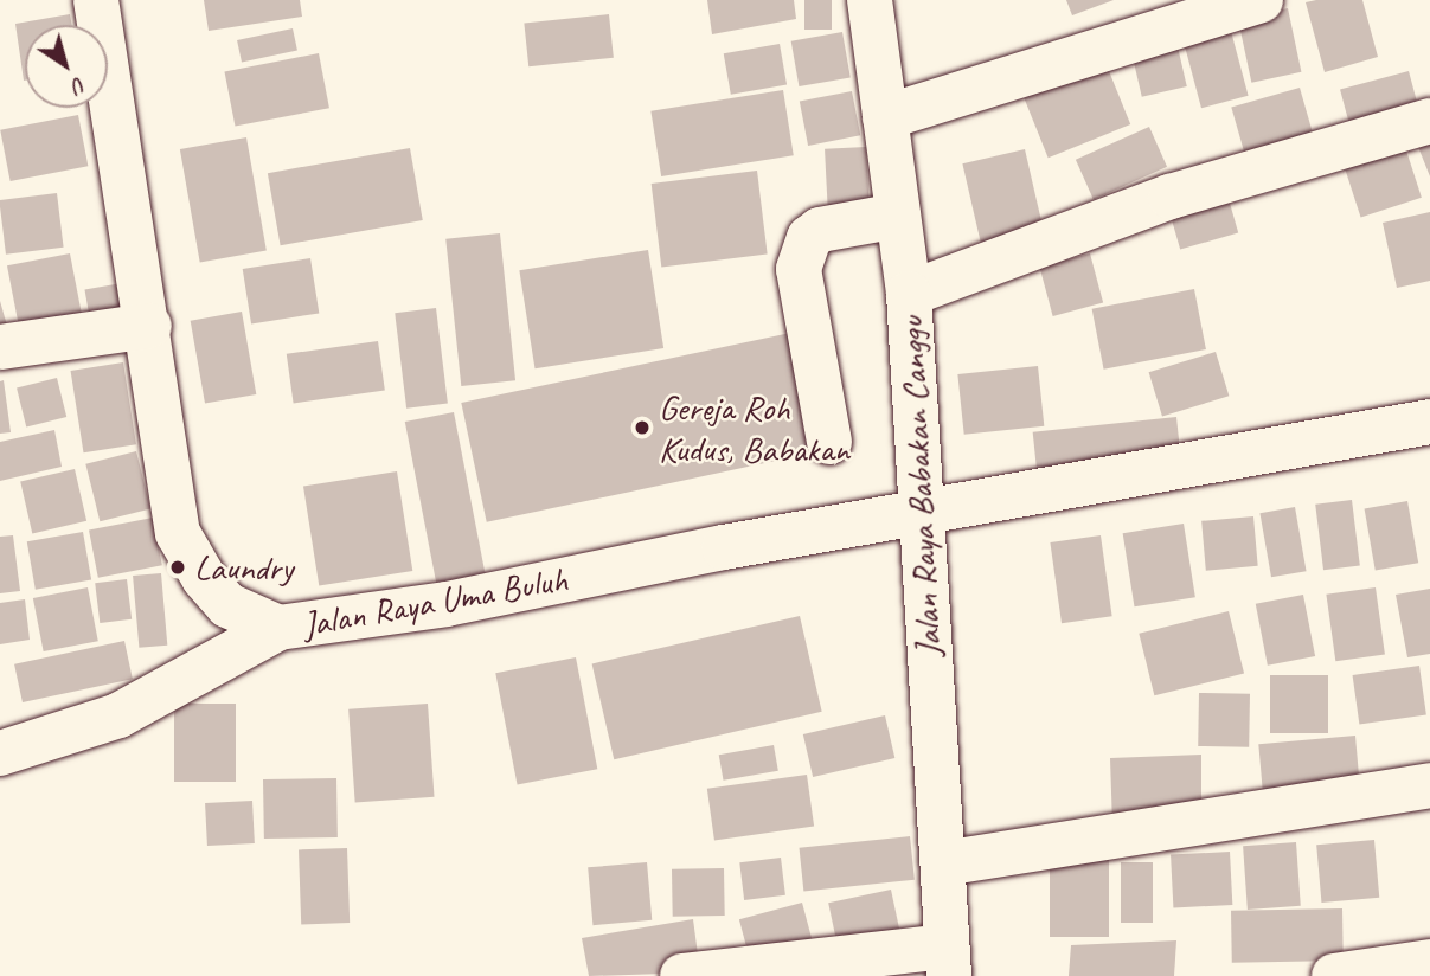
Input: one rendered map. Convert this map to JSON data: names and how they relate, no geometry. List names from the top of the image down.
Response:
{
  "streets": {
    "street": ["Jalan Raya Babakan Canggu", "Jalan Raya Uma Buluh"]
  },
  "crossings": [
    ["Jalan Raya Babakan Canggu", "Jalan Raya Uma Buluh"]
  ],
  "places": ["Gereja Roh Kudus, Babakan", "Laundry"],
  "north": "bottom right"
}
